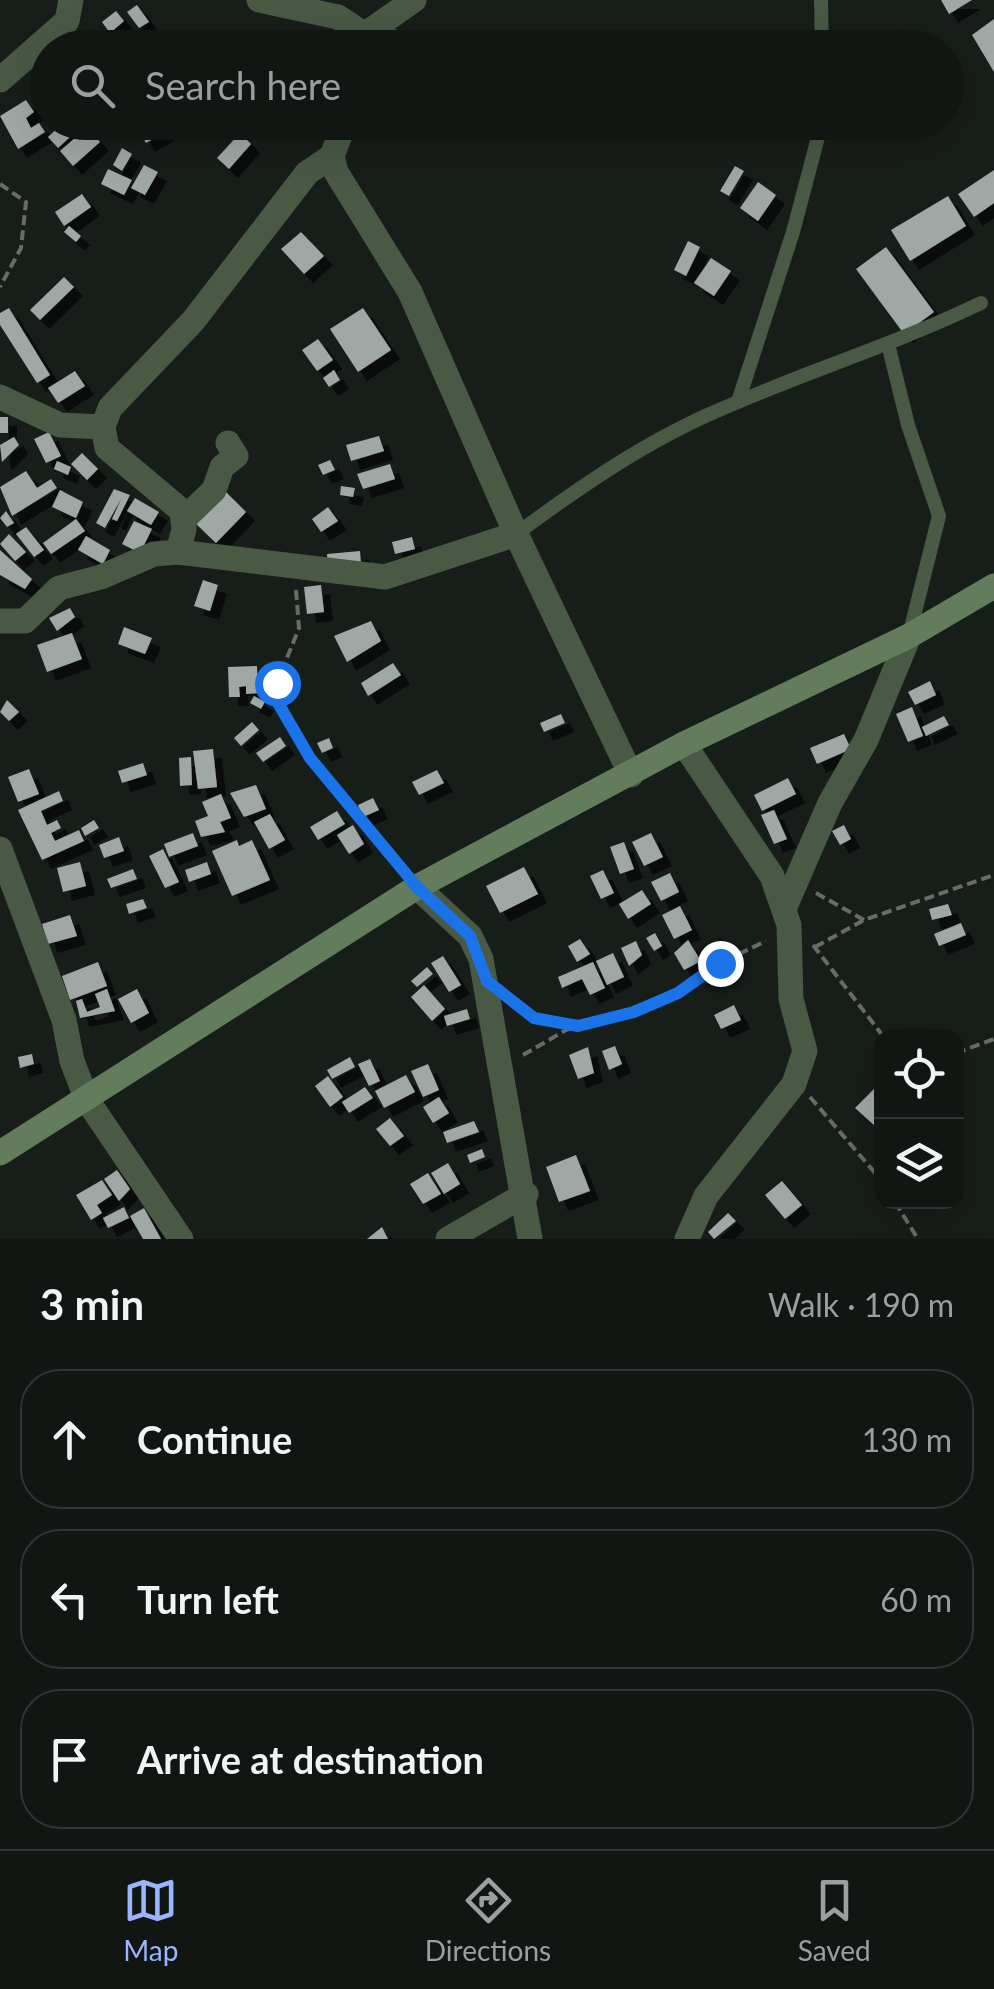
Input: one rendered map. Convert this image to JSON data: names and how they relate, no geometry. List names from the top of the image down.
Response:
{
  "page": {
    "search": "Search here",
    "heading": ["3 min", "Walk · 190 m"],
    "list": [
      ["Continue", "130 m"],
      ["Turn left", "60 m"],
      "Arrive at destination"
    ],
    "nav": ["Map", "Directions", "Saved"]
  }
}
